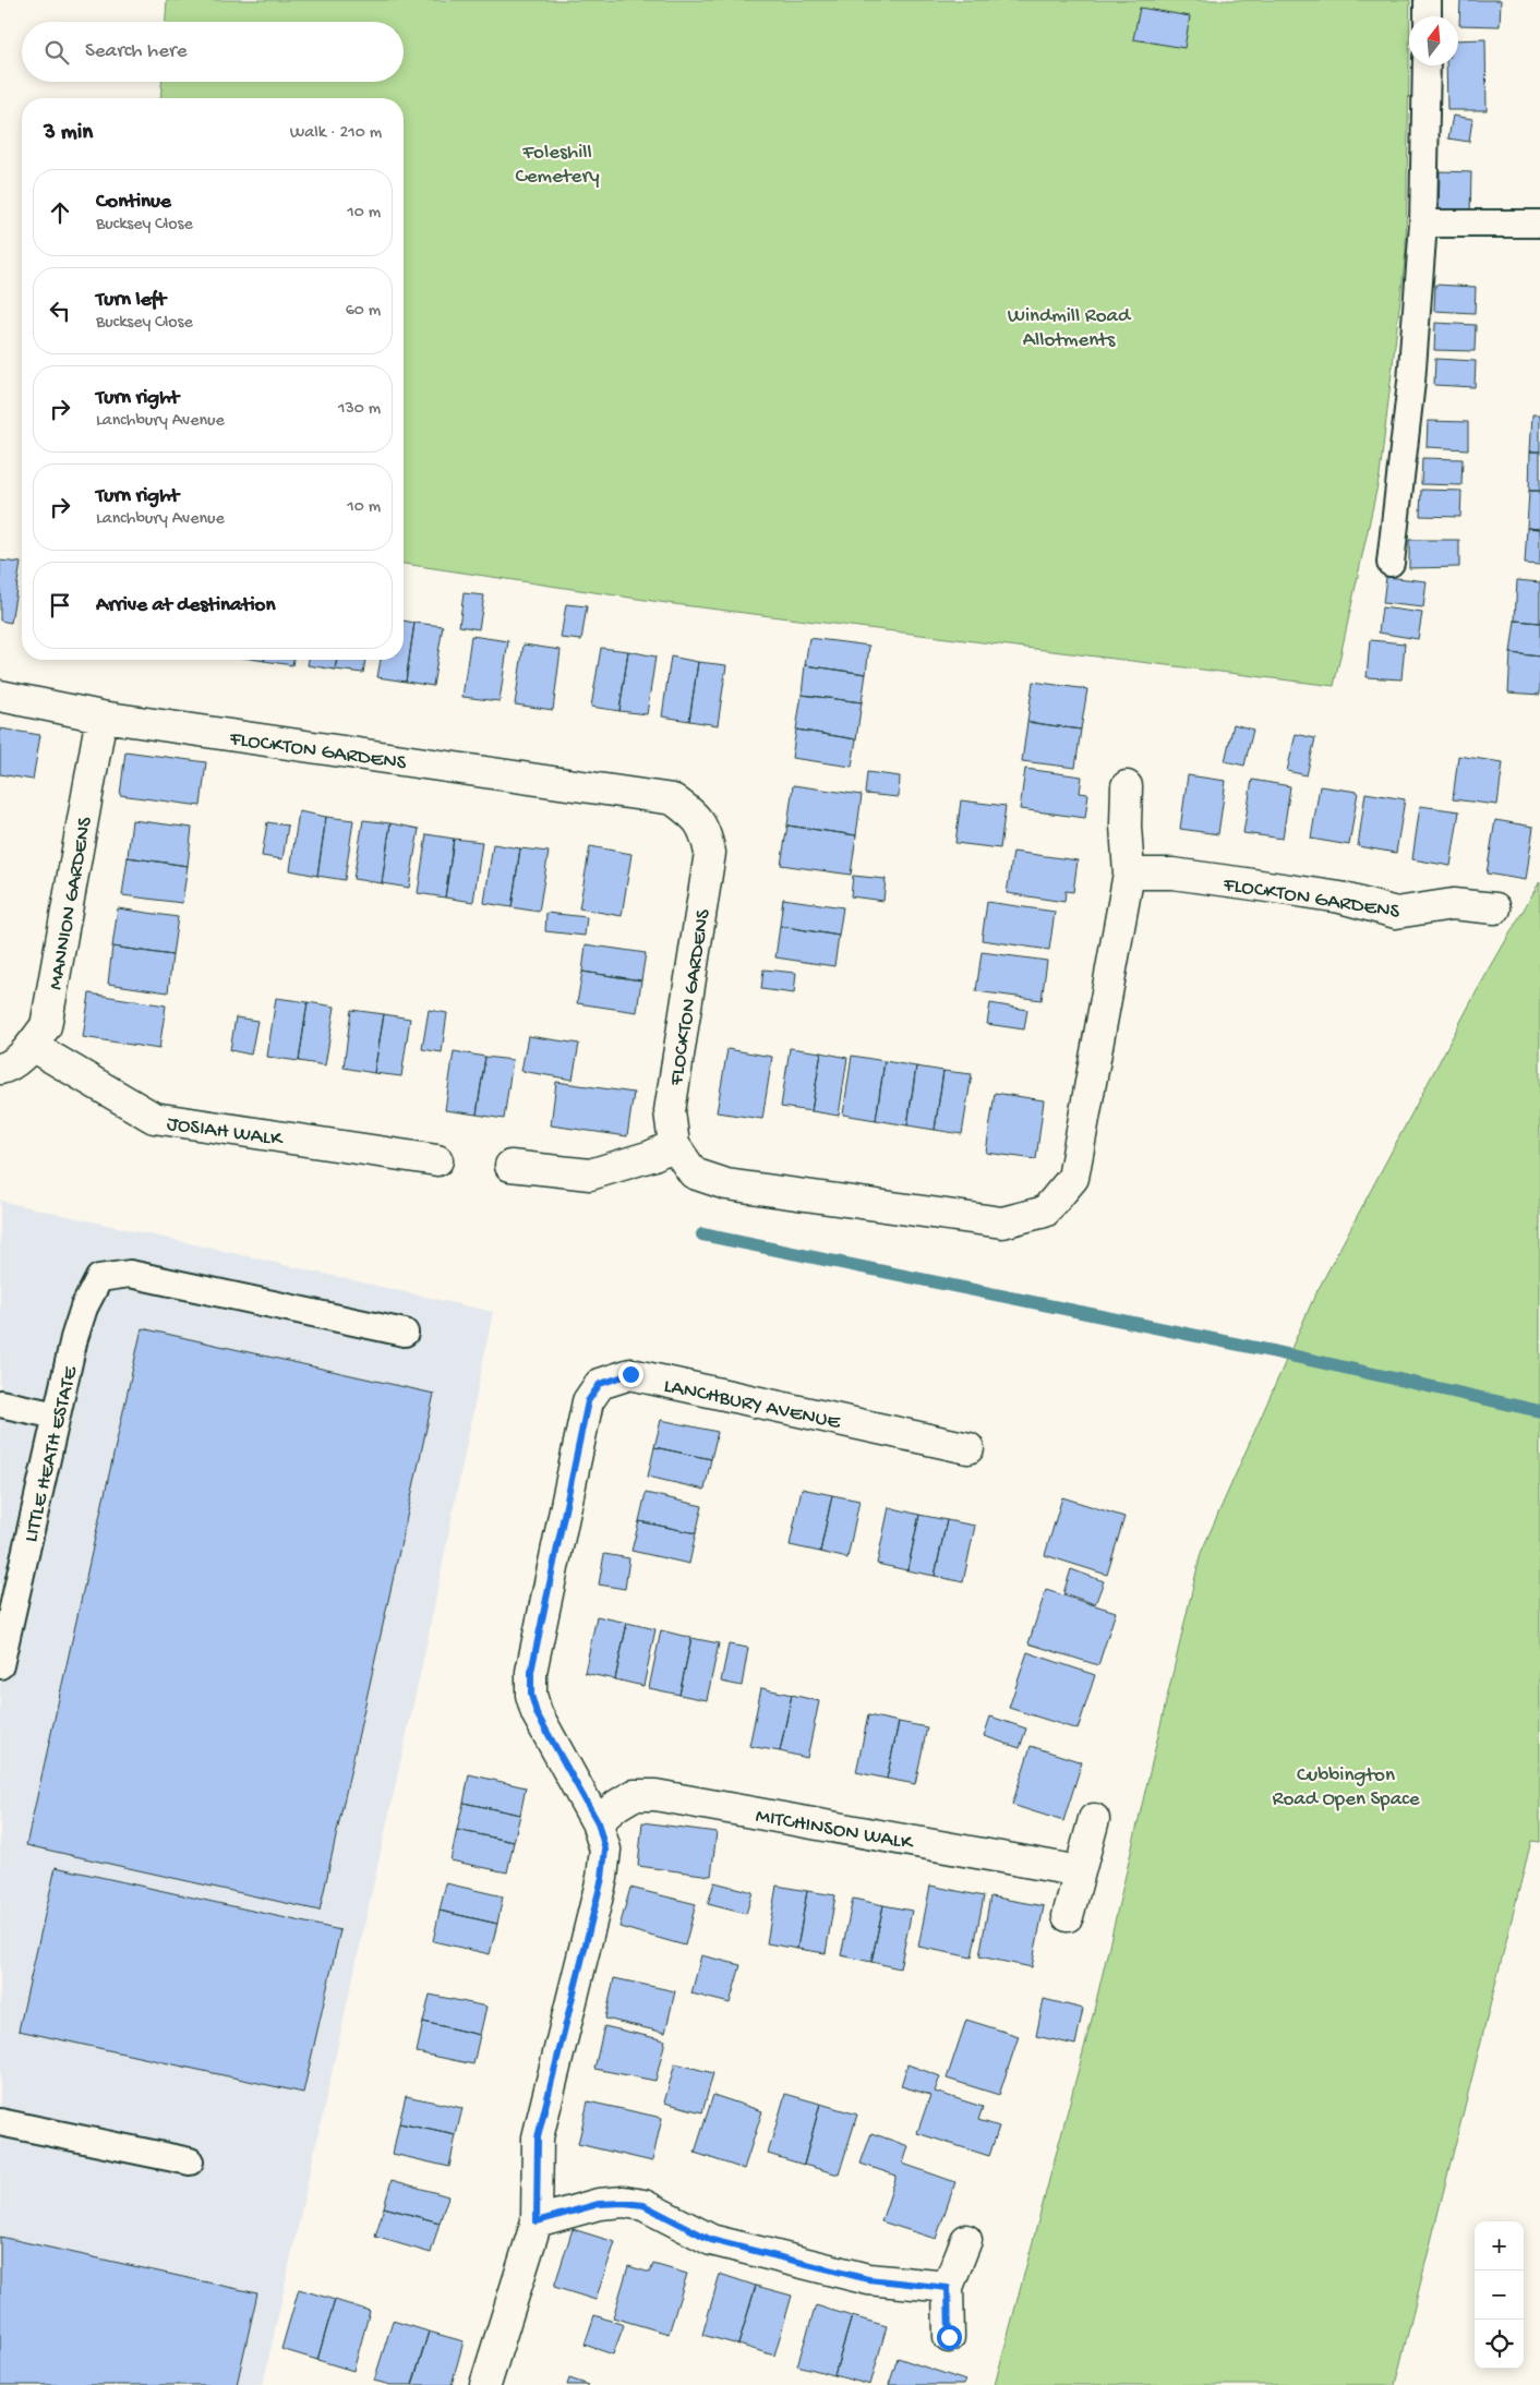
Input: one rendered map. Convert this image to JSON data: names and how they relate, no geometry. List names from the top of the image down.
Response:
{
  "streets": {
    "street": [
      "FLOCKTON GARDENS",
      "MANNION GARDENS",
      "JOSIAH WALK",
      "LANCHBURY AVENUE",
      "MITCHINSON WALK"
    ],
    "lane": ["LITTLE HEATH ESTATE"]
  },
  "crossings": [
    ["FLOCKTON GARDENS", "MANNION GARDENS"],
    ["MANNION GARDENS", "JOSIAH WALK"],
    ["LANCHBURY AVENUE", "MITCHINSON WALK"]
  ],
  "parks": ["Foleshill Cemetery", "Windmill Road Allotments", "Cubbington Road Open Space"],
  "north": "top",
  "page": {
    "search": "Search here",
    "heading": ["3 min", "Walk · 210 m"],
    "list": [
      ["Continue", "Bucksey Close", "10 m"],
      ["Turn left", "Bucksey Close", "60 m"],
      ["Turn right", "Lanchbury Avenue", "130 m"],
      ["Turn right", "Lanchbury Avenue", "10 m"],
      "Arrive at destination"
    ],
    "map_buttons": ["+", "−"]
  }
}
